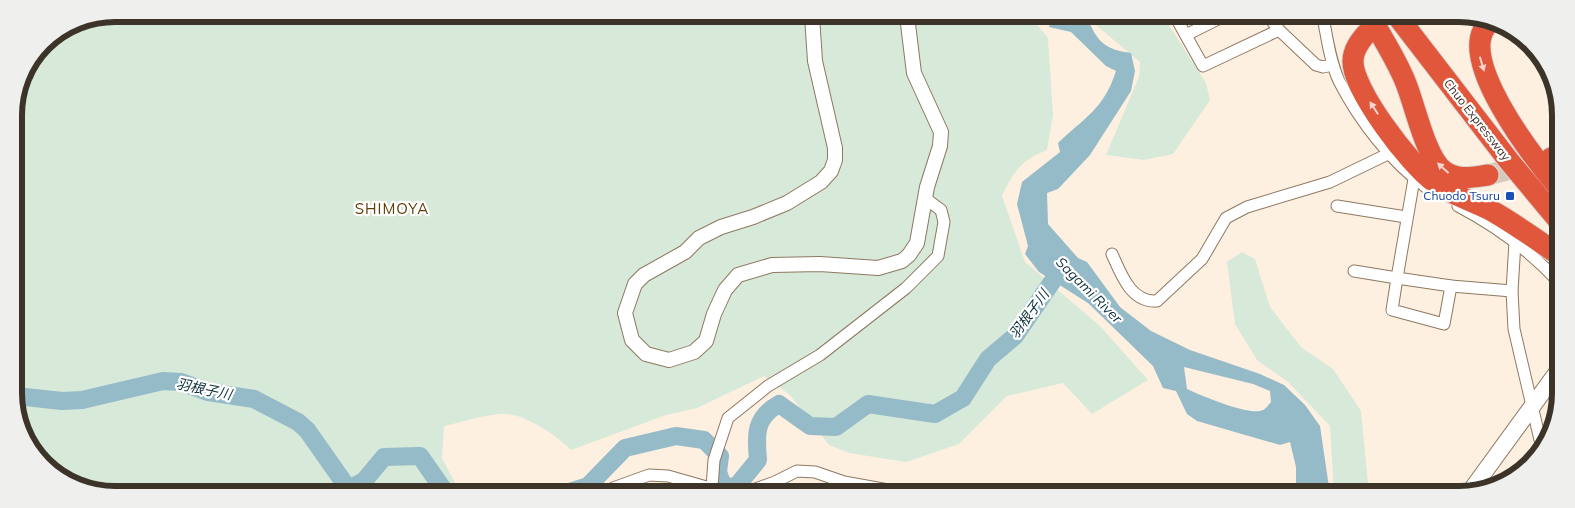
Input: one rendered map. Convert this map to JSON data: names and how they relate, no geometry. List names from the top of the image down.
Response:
{
  "streets": {
    "highway": ["Chuo Expressway"]
  },
  "districts": ["SHIMOYA"],
  "water": ["Sagami River", "羽根子川"],
  "places": {
    "transit": ["Chuodo Tsuru"]
  }
}
